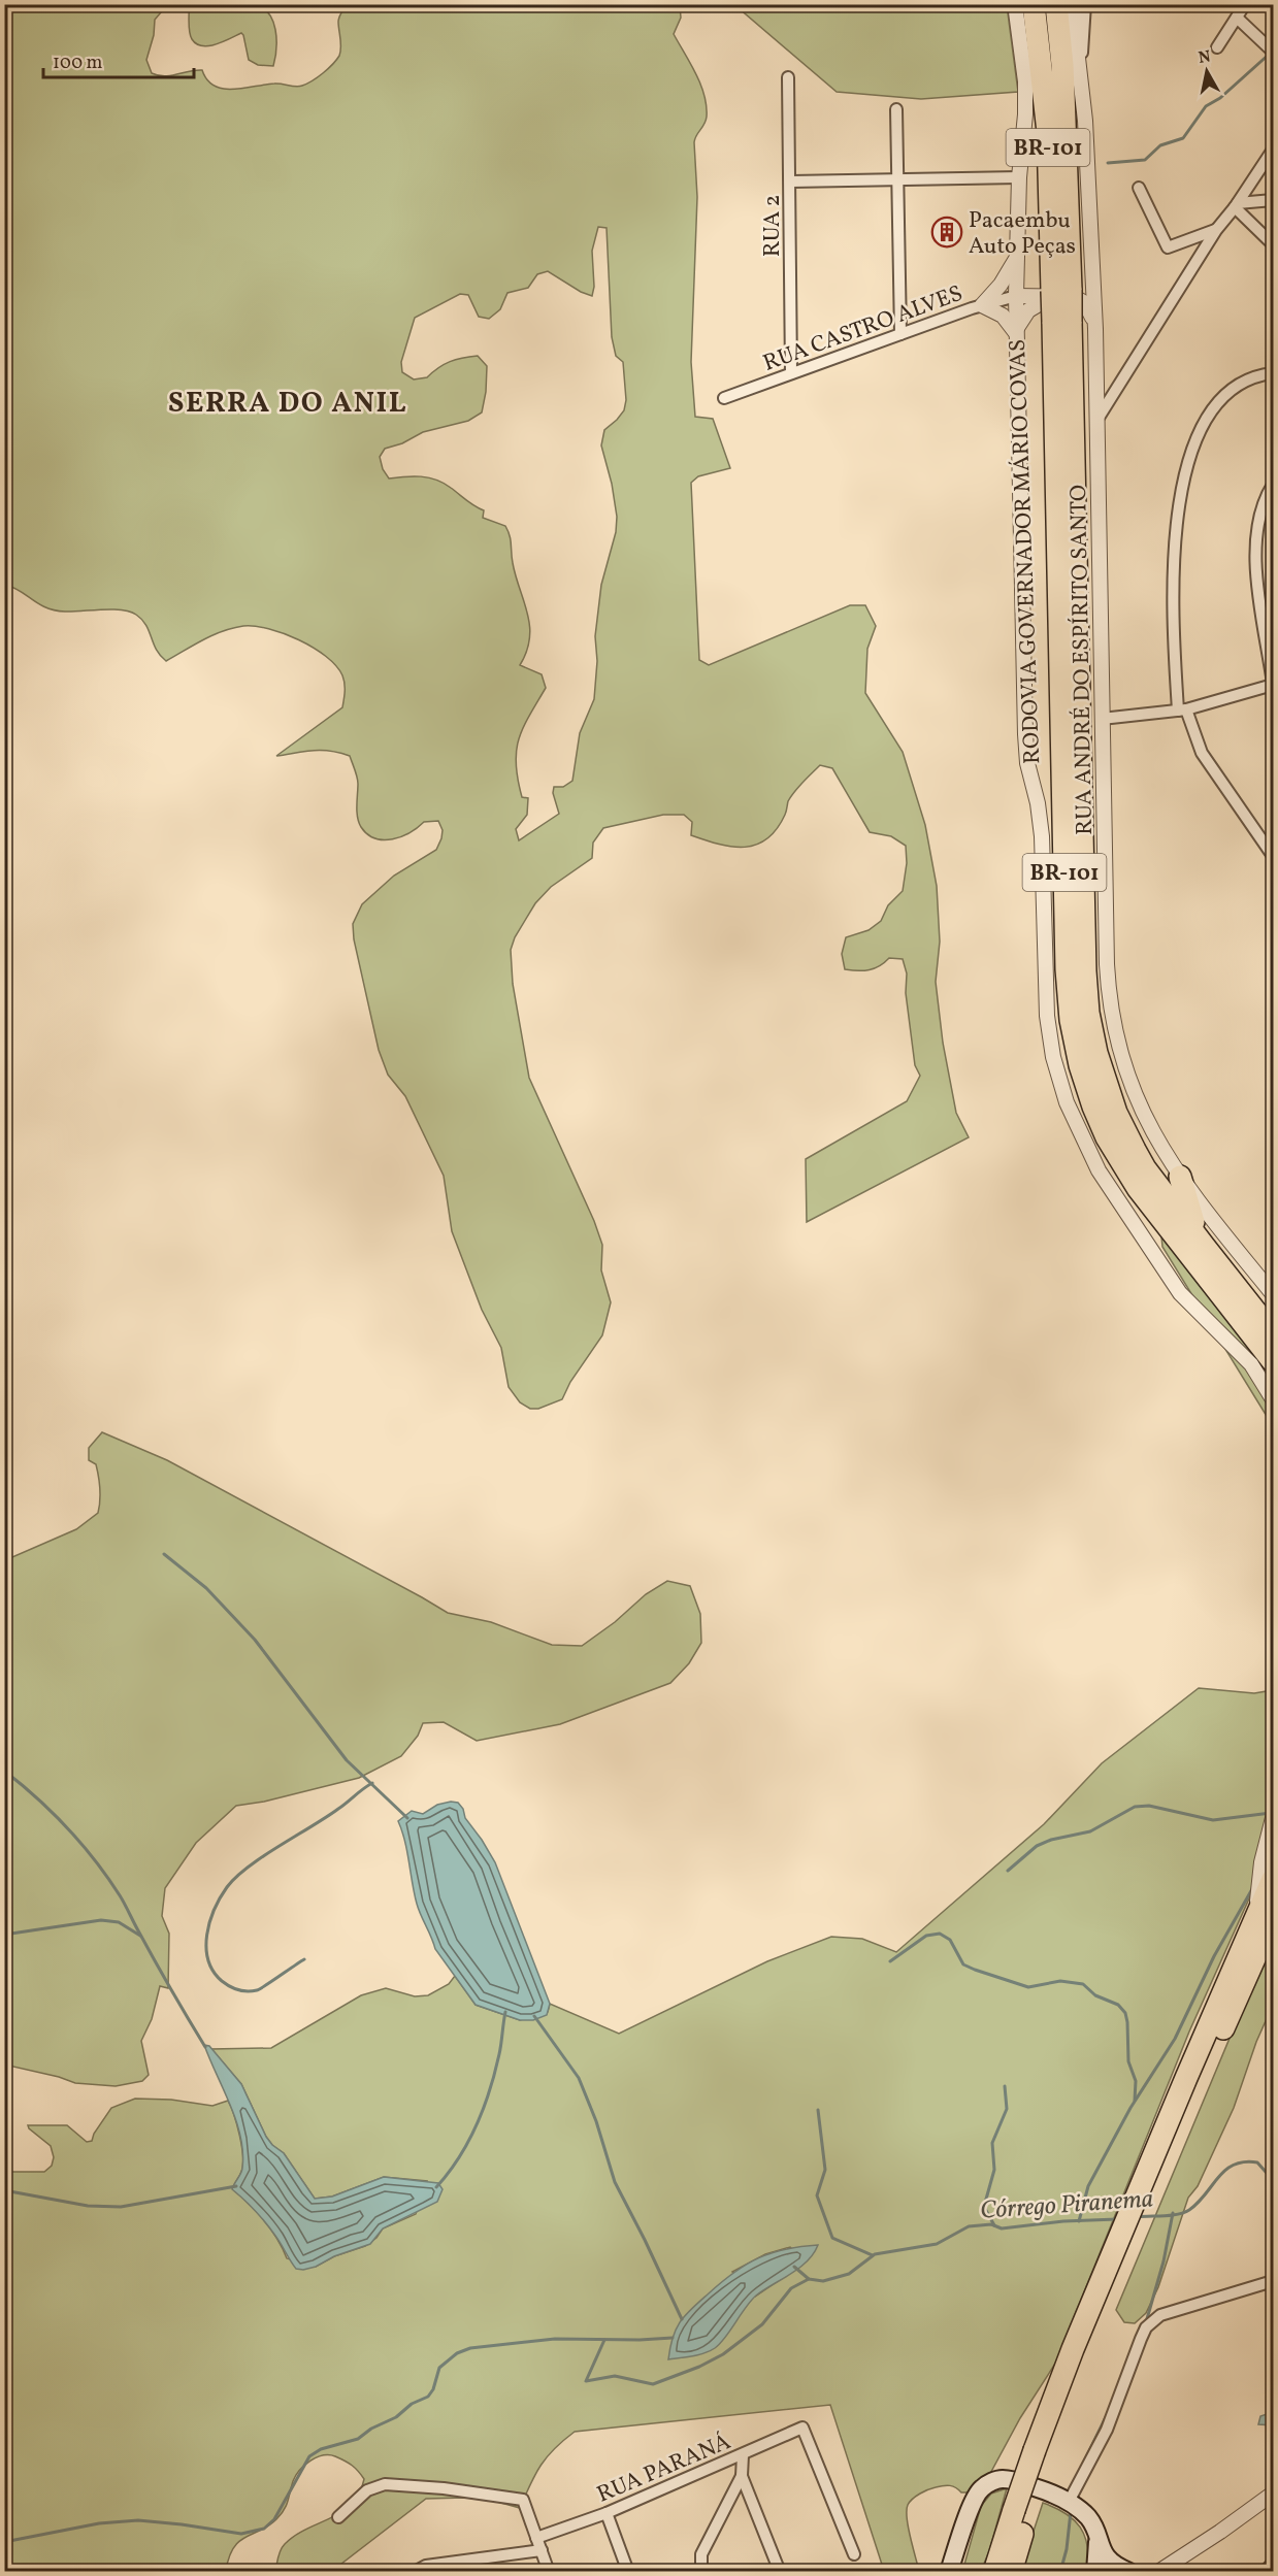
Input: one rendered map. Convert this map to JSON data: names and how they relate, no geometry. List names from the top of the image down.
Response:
{
  "streets": {
    "highway": ["BR-101", "RODOVIA GOVERNADOR MÁRIO COVAS"],
    "street": [
      "RUA 2",
      "RUA CASTRO ALVES",
      "RUA ANDRÉ DO ESPÍRITO SANTO",
      "RUA PARANÁ"
    ]
  },
  "crossings": [
    ["RUA 2", "RUA CASTRO ALVES"],
    ["RUA CASTRO ALVES", "RODOVIA GOVERNADOR MÁRIO COVAS"]
  ],
  "districts": ["SERRA DO ANIL"],
  "water": ["Córrego Piranema"],
  "places": {
    "building": ["Pacaembu Auto Peças"]
  },
  "scale_bar": "100 m",
  "north": "top"
}
